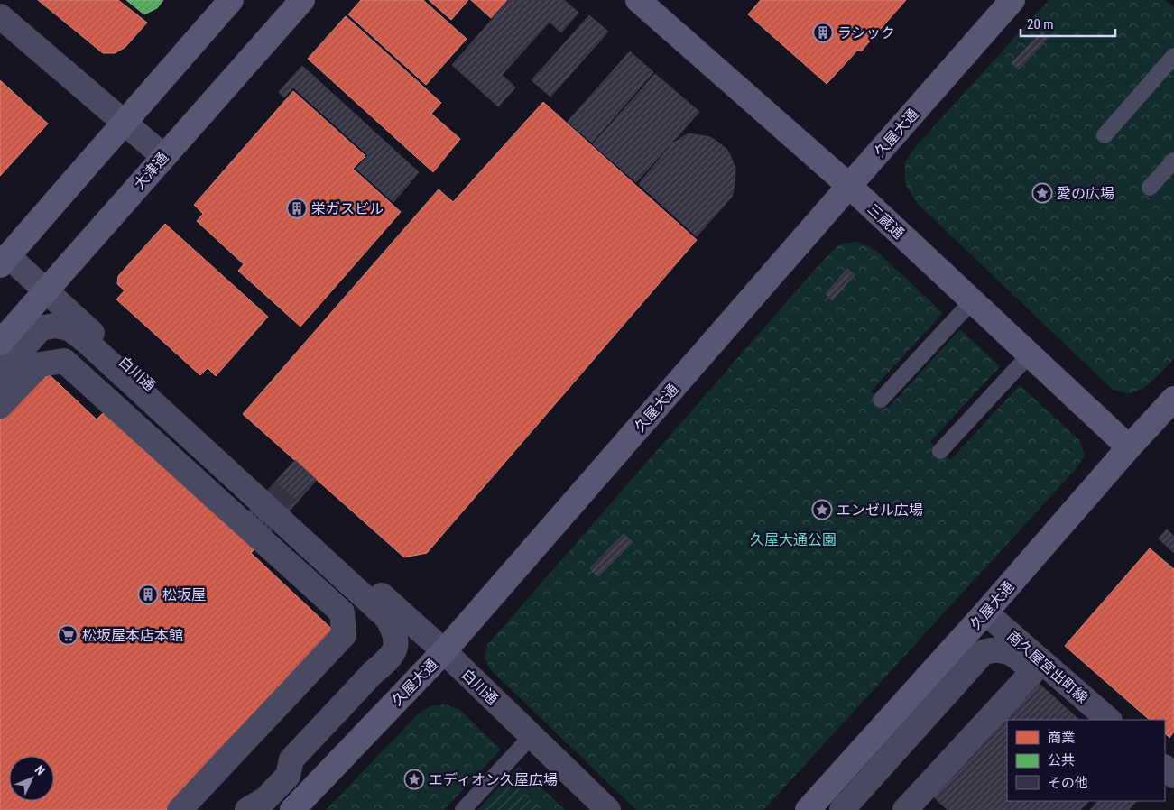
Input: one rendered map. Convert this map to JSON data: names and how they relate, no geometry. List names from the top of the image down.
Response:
{
  "streets": {
    "street": [
      "久屋大通",
      "大津通",
      "三蔵通",
      "白川通",
      "南久屋宮出町線"
    ]
  },
  "crossings": [
    ["久屋大通", "三蔵通"],
    ["久屋大通", "白川通"],
    ["久屋大通", "南久屋宮出町線"],
    ["大津通", "白川通"]
  ],
  "parks": ["久屋大通公園"],
  "places": {
    "building": ["ラシック", "栄ガスビル", "松坂屋"],
    "place": ["愛の広場", "エンゼル広場", "エディオン久屋広場"],
    "supermarket": ["松坂屋本店本館"]
  },
  "legend": ["商業", "公共", "その他"],
  "scale_bar": "20 m",
  "north": "top right"
}
